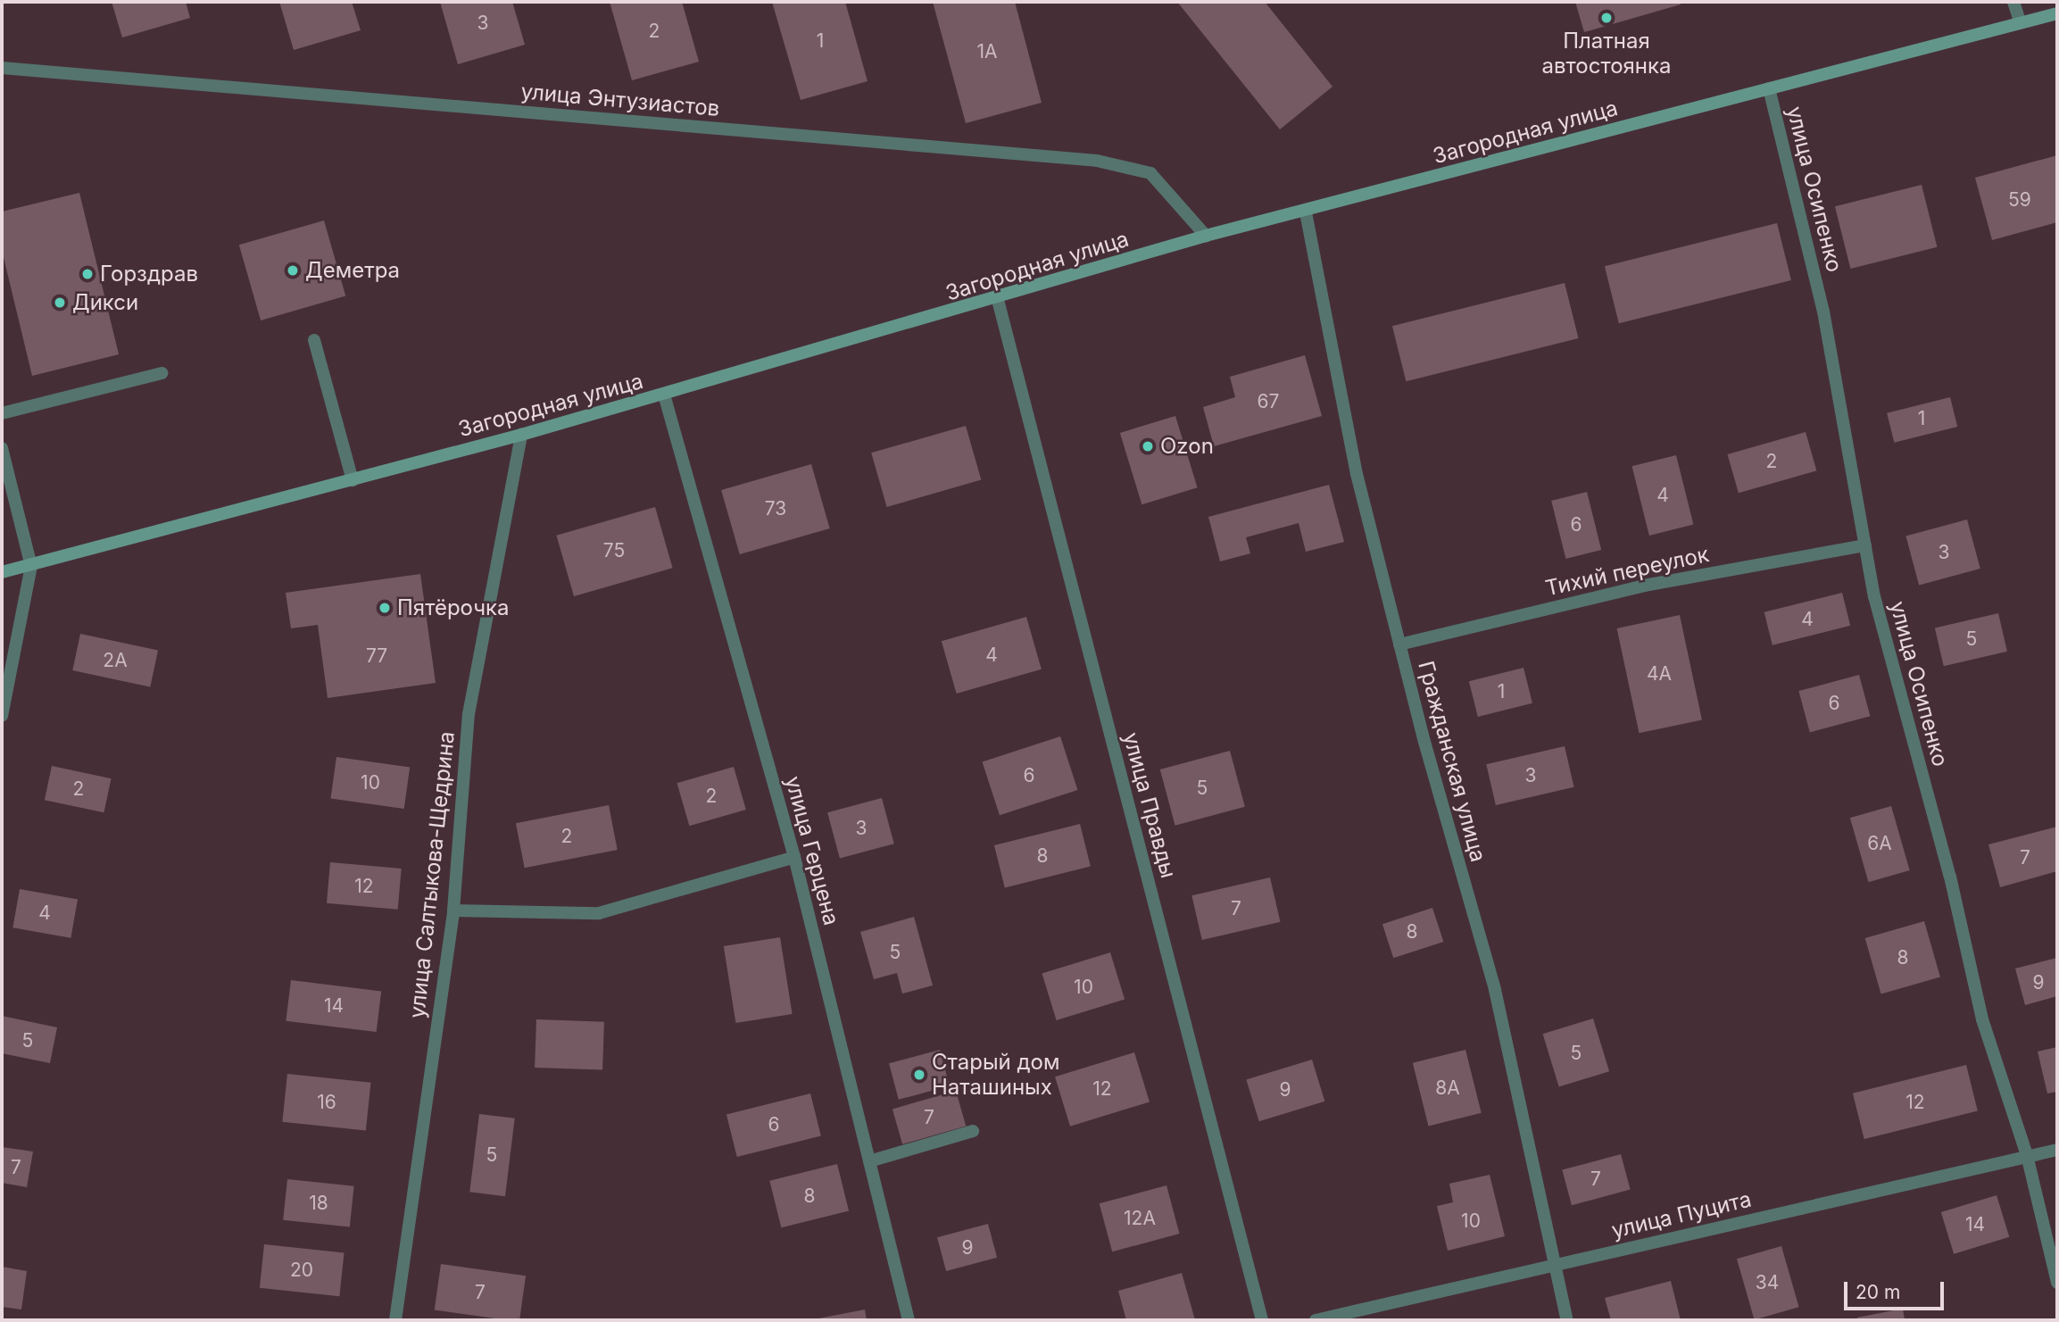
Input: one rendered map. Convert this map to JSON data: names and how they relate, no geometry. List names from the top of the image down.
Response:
{
  "streets": {
    "street": [
      "улица Энтузиастов",
      "Загородная улица",
      "улица Осипенко",
      "Тихий переулок",
      "Гражданская улица",
      "улица Правды",
      "улица Герцена",
      "улица Салтыкова-Щедрина",
      "улица Пуцита"
    ]
  },
  "crossings": [
    ["улица Энтузиастов", "Загородная улица"],
    ["Загородная улица", "улица Осипенко"],
    ["Загородная улица", "Гражданская улица"],
    ["Загородная улица", "улица Правды"],
    ["Загородная улица", "улица Герцена"],
    ["Загородная улица", "улица Салтыкова-Щедрина"],
    ["улица Осипенко", "Тихий переулок"],
    ["улица Осипенко", "улица Пуцита"],
    ["Тихий переулок", "Гражданская улица"],
    ["Гражданская улица", "улица Пуцита"]
  ],
  "places": [
    "Платная автостоянка",
    "Деметра",
    "Горздрав",
    "Дикси",
    "Ozon",
    "Пятёрочка",
    "Старый дом Наташиных"
  ],
  "house_numbers": [
    "3",
    "2",
    "1",
    "1А",
    "59",
    "67",
    "1",
    "2",
    "4",
    "73",
    "6",
    "75",
    "3",
    "4",
    "5",
    "4",
    "77",
    "2А",
    "4А",
    "1",
    "6",
    "6",
    "3",
    "10",
    "5",
    "2",
    "2",
    "3",
    "2",
    "6А",
    "8",
    "7",
    "12",
    "7",
    "4",
    "8",
    "5",
    "8",
    "9",
    "10",
    "14",
    "5",
    "5",
    "8А",
    "12",
    "9",
    "16",
    "12",
    "7",
    "6",
    "5",
    "7",
    "7",
    "8",
    "18",
    "12А",
    "10",
    "14",
    "9",
    "20",
    "34",
    "7"
  ],
  "scale_bar": "20 m"
}
